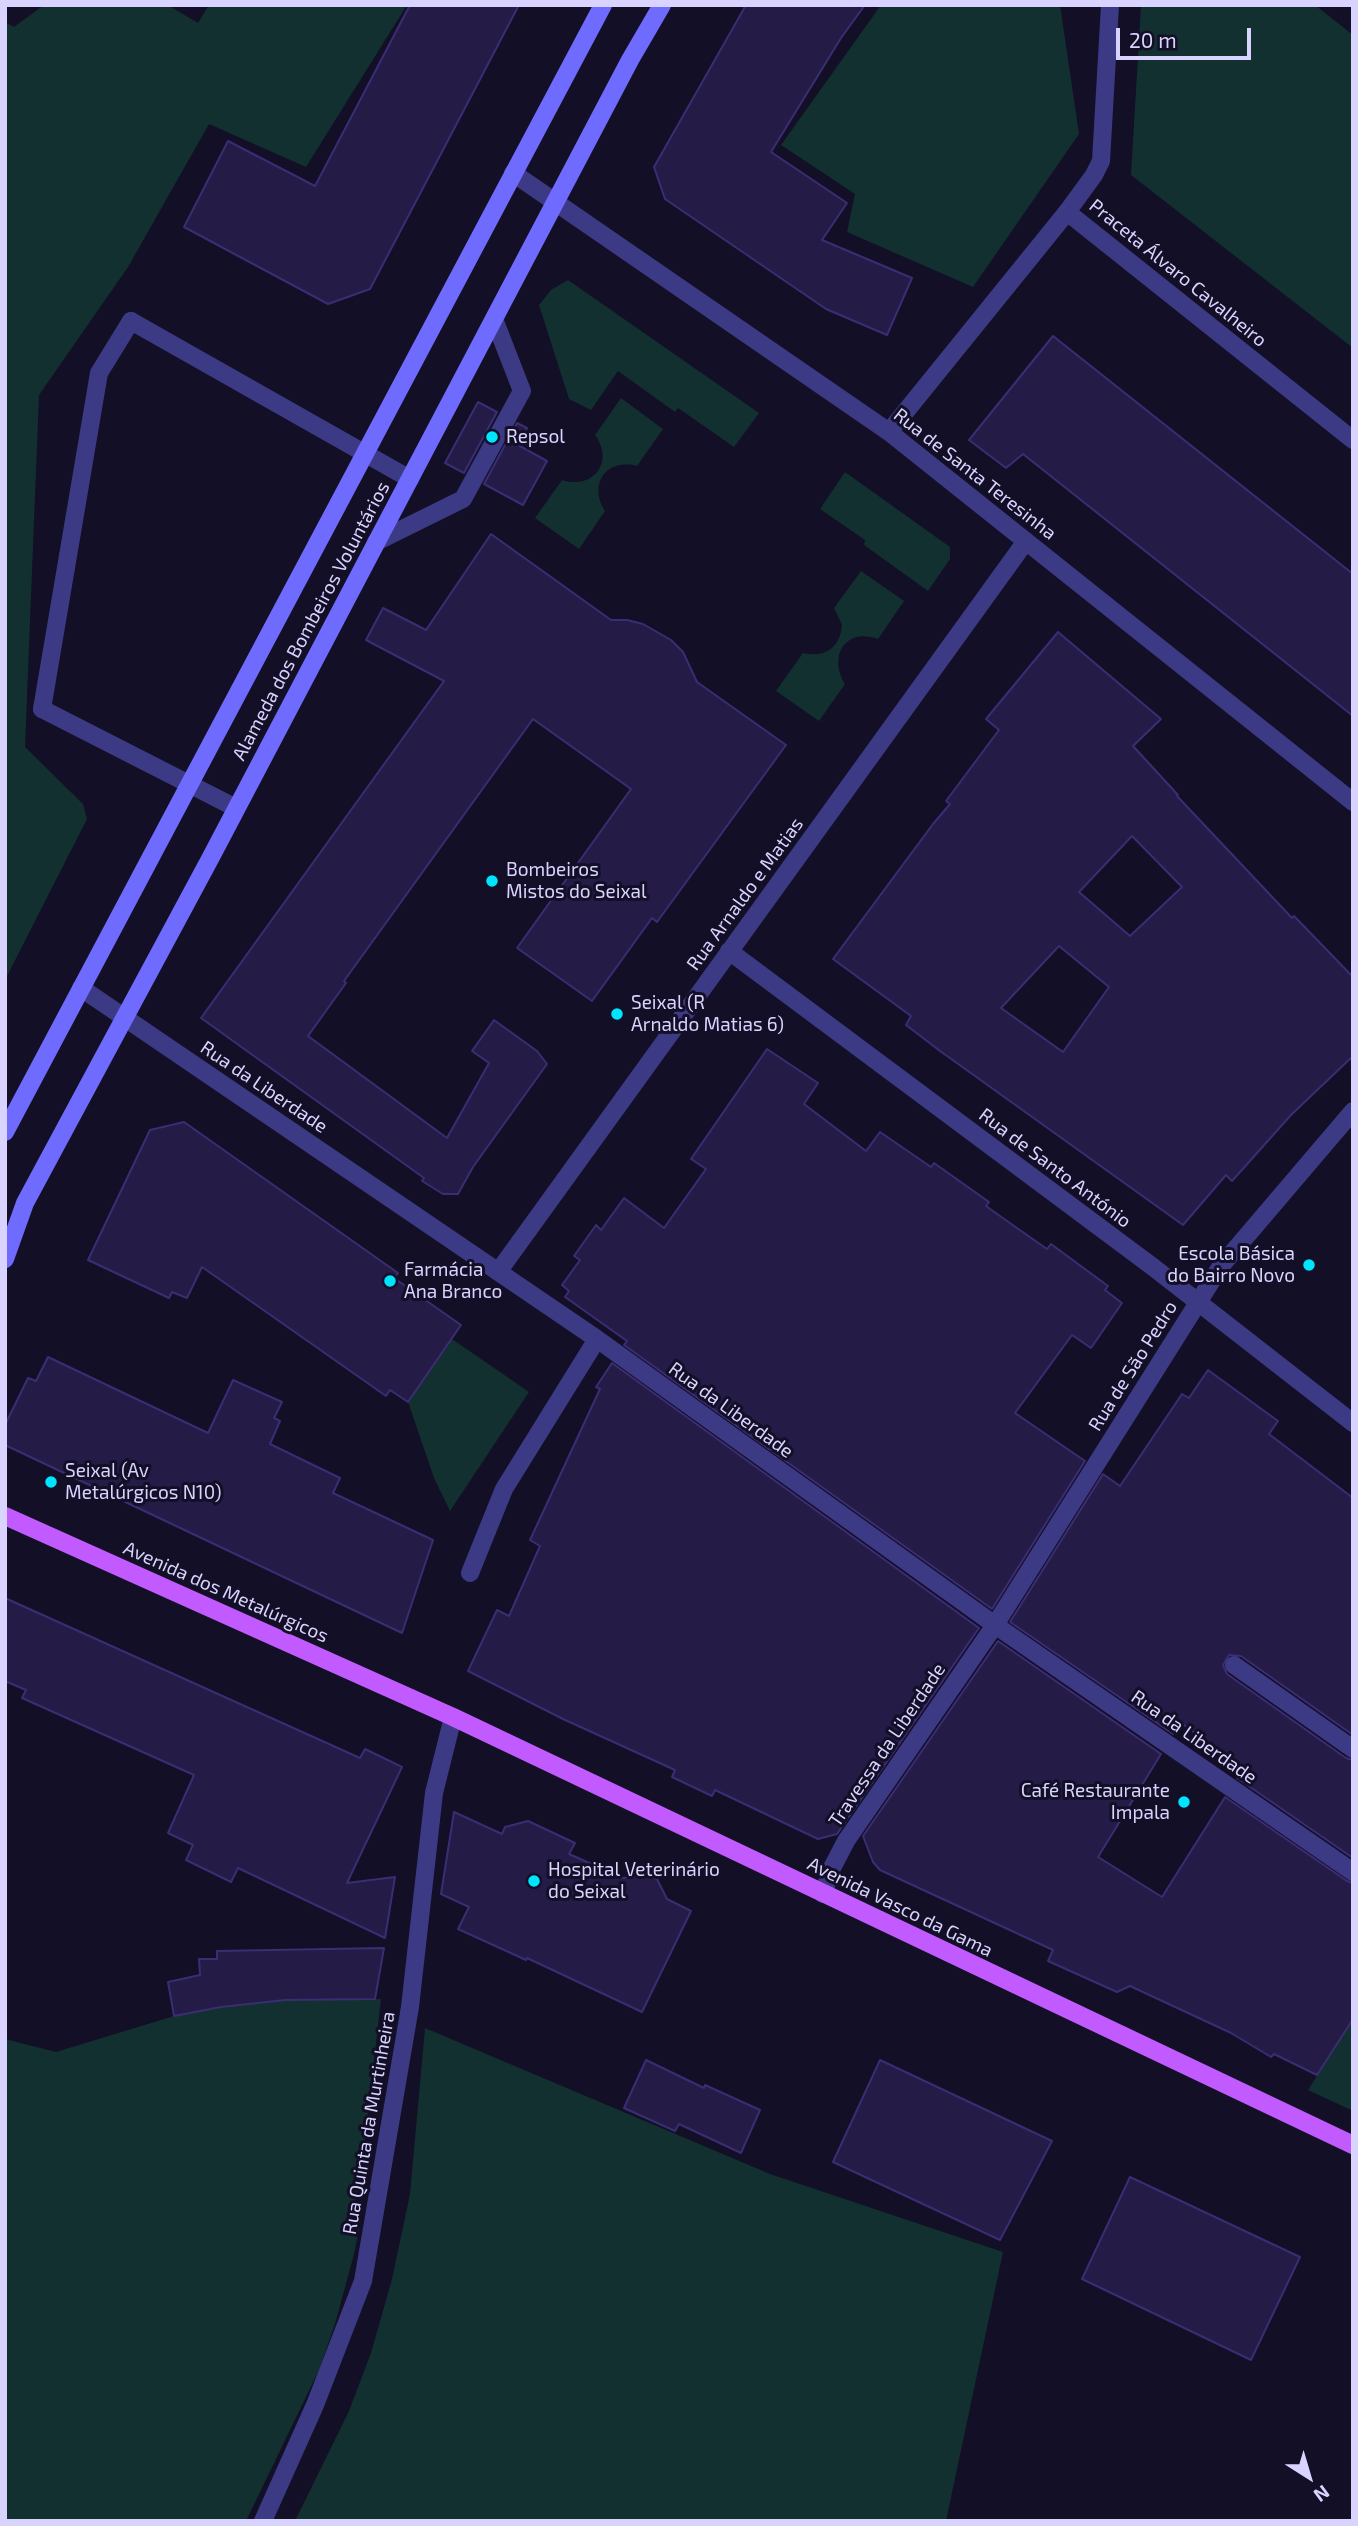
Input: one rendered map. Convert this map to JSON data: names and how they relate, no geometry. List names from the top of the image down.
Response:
{
  "streets": {
    "main road": ["Alameda dos Bombeiros Voluntários", "Avenida dos Metalúrgicos", "Avenida Vasco da Gama"],
    "street": [
      "Praceta Álvaro Cavalheiro",
      "Rua de Santa Teresinha",
      "Rua Arnaldo e Matias",
      "Rua da Liberdade",
      "Rua de Santo António",
      "Rua de São Pedro",
      "Travessa da Liberdade",
      "Rua Quinta da Murtinheira"
    ]
  },
  "crossings": [
    ["Praceta Álvaro Cavalheiro", "Rua de Santa Teresinha"],
    ["Rua de Santa Teresinha", "Alameda dos Bombeiros Voluntários"],
    ["Rua de Santa Teresinha", "Rua Arnaldo e Matias"],
    ["Alameda dos Bombeiros Voluntários", "Rua da Liberdade"],
    ["Rua Arnaldo e Matias", "Rua da Liberdade"],
    ["Rua Arnaldo e Matias", "Rua de Santo António"],
    ["Rua da Liberdade", "Rua de São Pedro"],
    ["Rua da Liberdade", "Travessa da Liberdade"],
    ["Rua de Santo António", "Rua de São Pedro"],
    ["Rua de São Pedro", "Travessa da Liberdade"],
    ["Avenida dos Metalúrgicos", "Avenida Vasco da Gama"],
    ["Travessa da Liberdade", "Avenida Vasco da Gama"],
    ["Avenida Vasco da Gama", "Rua Quinta da Murtinheira"]
  ],
  "places": [
    "Repsol",
    "Bombeiros Mistos do Seixal",
    "Seixal (R Arnaldo Matias 6)",
    "Escola Básica do Bairro Novo",
    "Farmácia Ana Branco",
    "Seixal (Av Metalúrgicos N10)",
    "Café Restaurante Impala",
    "Hospital Veterinário do Seixal"
  ],
  "scale_bar": "20 m",
  "north": "bottom right"
}
